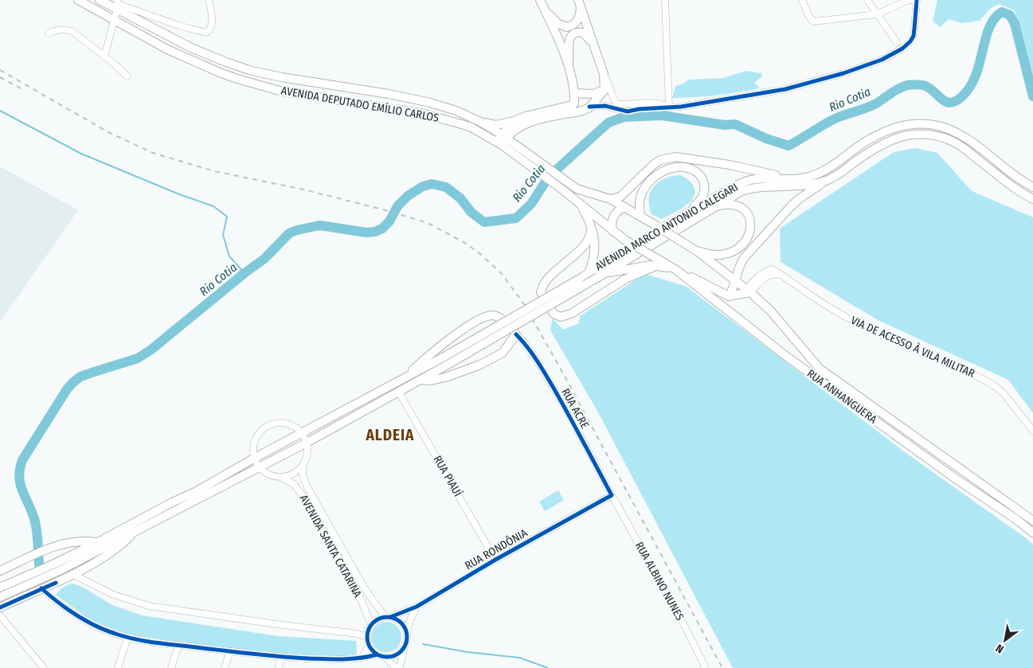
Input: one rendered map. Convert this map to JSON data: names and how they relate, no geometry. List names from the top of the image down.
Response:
{
  "streets": {
    "main road": ["AVENIDA DEPUTADO EMÍLIO CARLOS", "AVENIDA MARCO ANTONIO CALEGARI", "RUA ANHANGUERA"],
    "street": [
      "VIA DE ACESSO À VILA MILITAR",
      "RUA ACRE",
      "RUA PIAUÍ",
      "AVENIDA SANTA CATARINA",
      "RUA RONDÔNIA",
      "RUA ALBINO NUNES"
    ]
  },
  "crossings": [
    ["AVENIDA DEPUTADO EMÍLIO CARLOS", "RUA ANHANGUERA"],
    ["AVENIDA MARCO ANTONIO CALEGARI", "RUA PIAUÍ"],
    ["AVENIDA MARCO ANTONIO CALEGARI", "AVENIDA SANTA CATARINA"],
    ["VIA DE ACESSO À VILA MILITAR", "RUA ANHANGUERA"],
    ["RUA ACRE", "RUA RONDÔNIA"],
    ["RUA ACRE", "RUA ALBINO NUNES"],
    ["RUA PIAUÍ", "RUA RONDÔNIA"],
    ["AVENIDA SANTA CATARINA", "RUA RONDÔNIA"],
    ["RUA RONDÔNIA", "RUA ALBINO NUNES"]
  ],
  "districts": ["ALDEIA"],
  "water": ["Rio Cotia"],
  "north": "bottom left"
}
